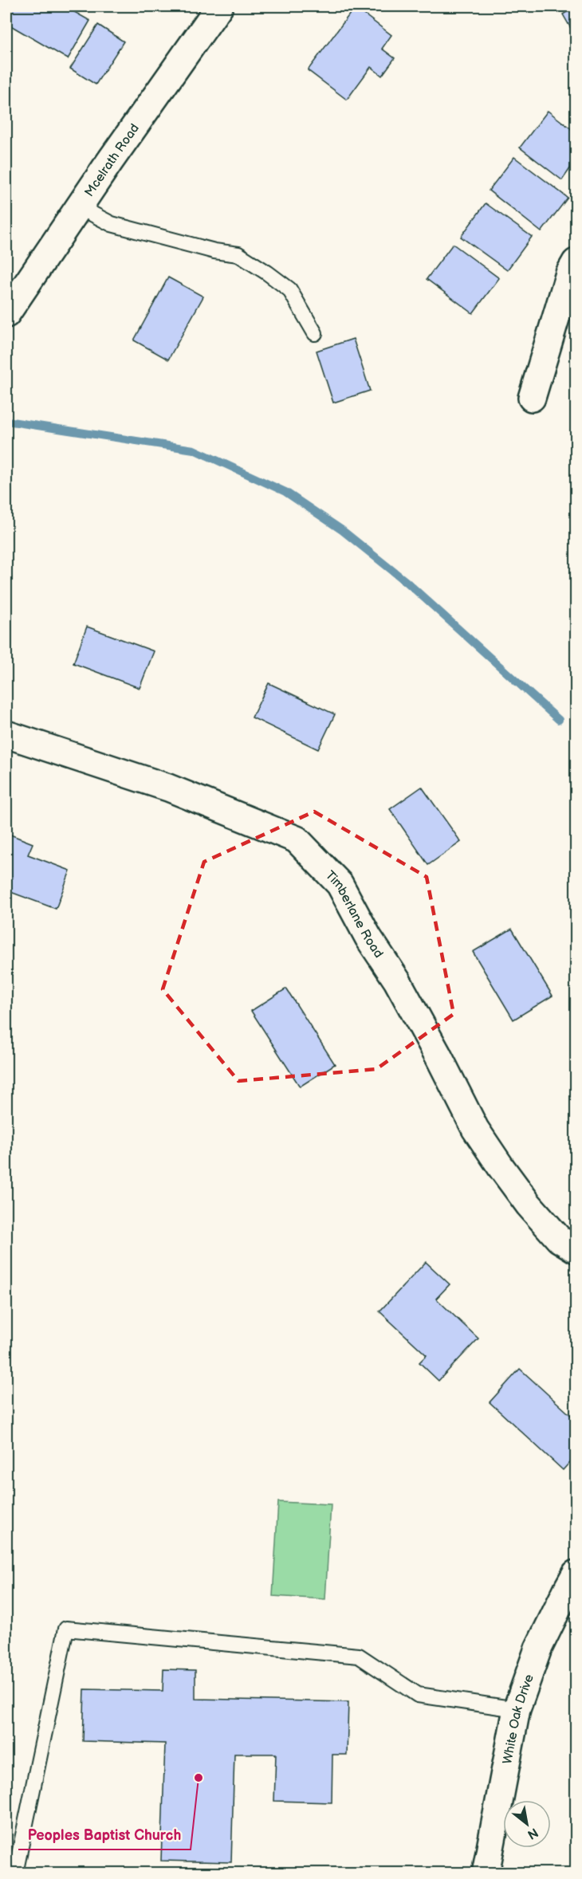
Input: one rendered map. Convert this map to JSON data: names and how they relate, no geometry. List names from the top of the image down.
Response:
{
  "streets": {
    "street": ["Mcelrath Road", "Timberlane Road", "White Oak Drive"]
  },
  "places": ["Peoples Baptist Church"],
  "north": "bottom right"
}
